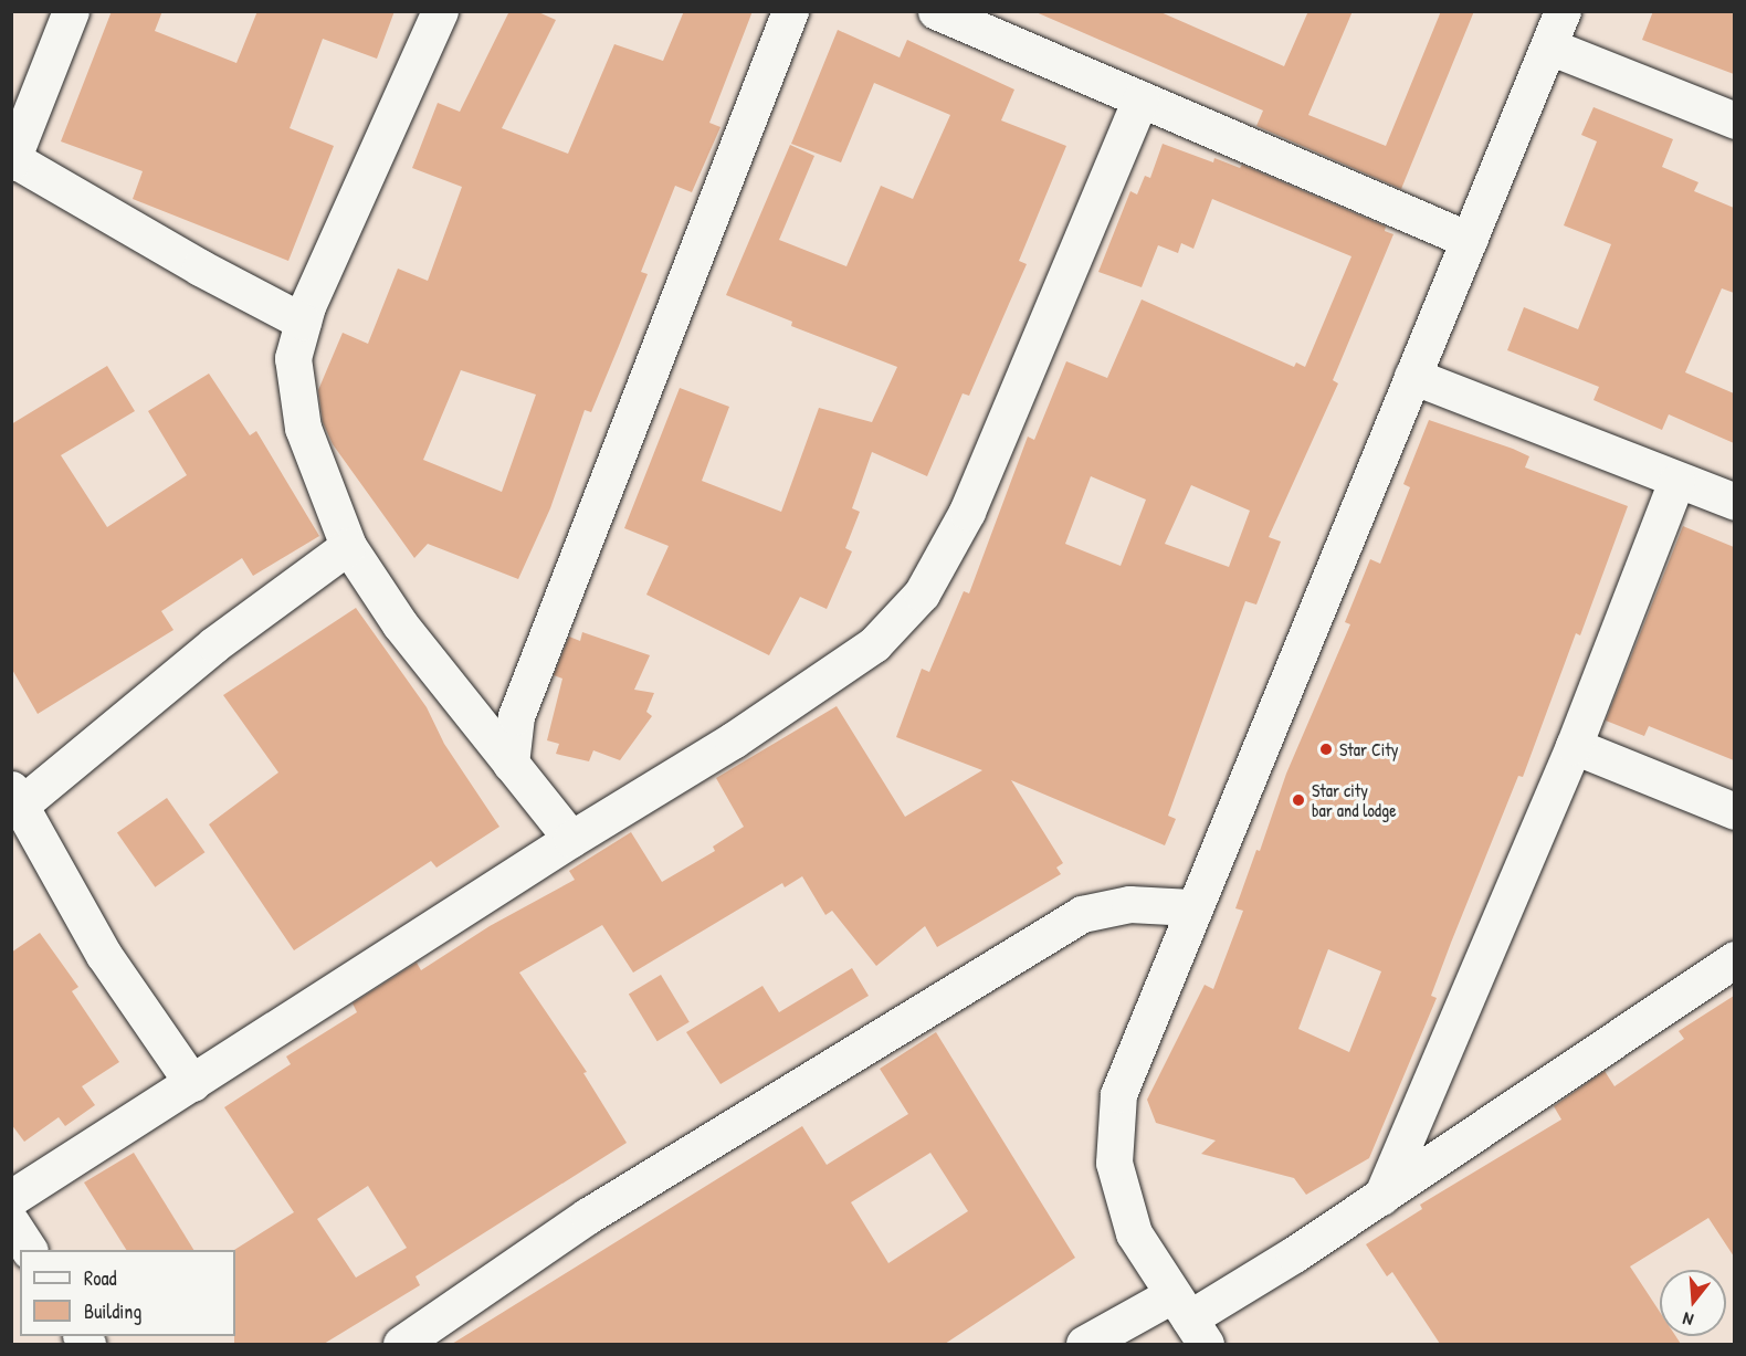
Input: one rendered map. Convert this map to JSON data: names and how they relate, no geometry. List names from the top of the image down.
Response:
{
  "places": ["Star City", "Star city bar and lodge"],
  "legend": ["Road", "Building"],
  "north": "bottom"
}
